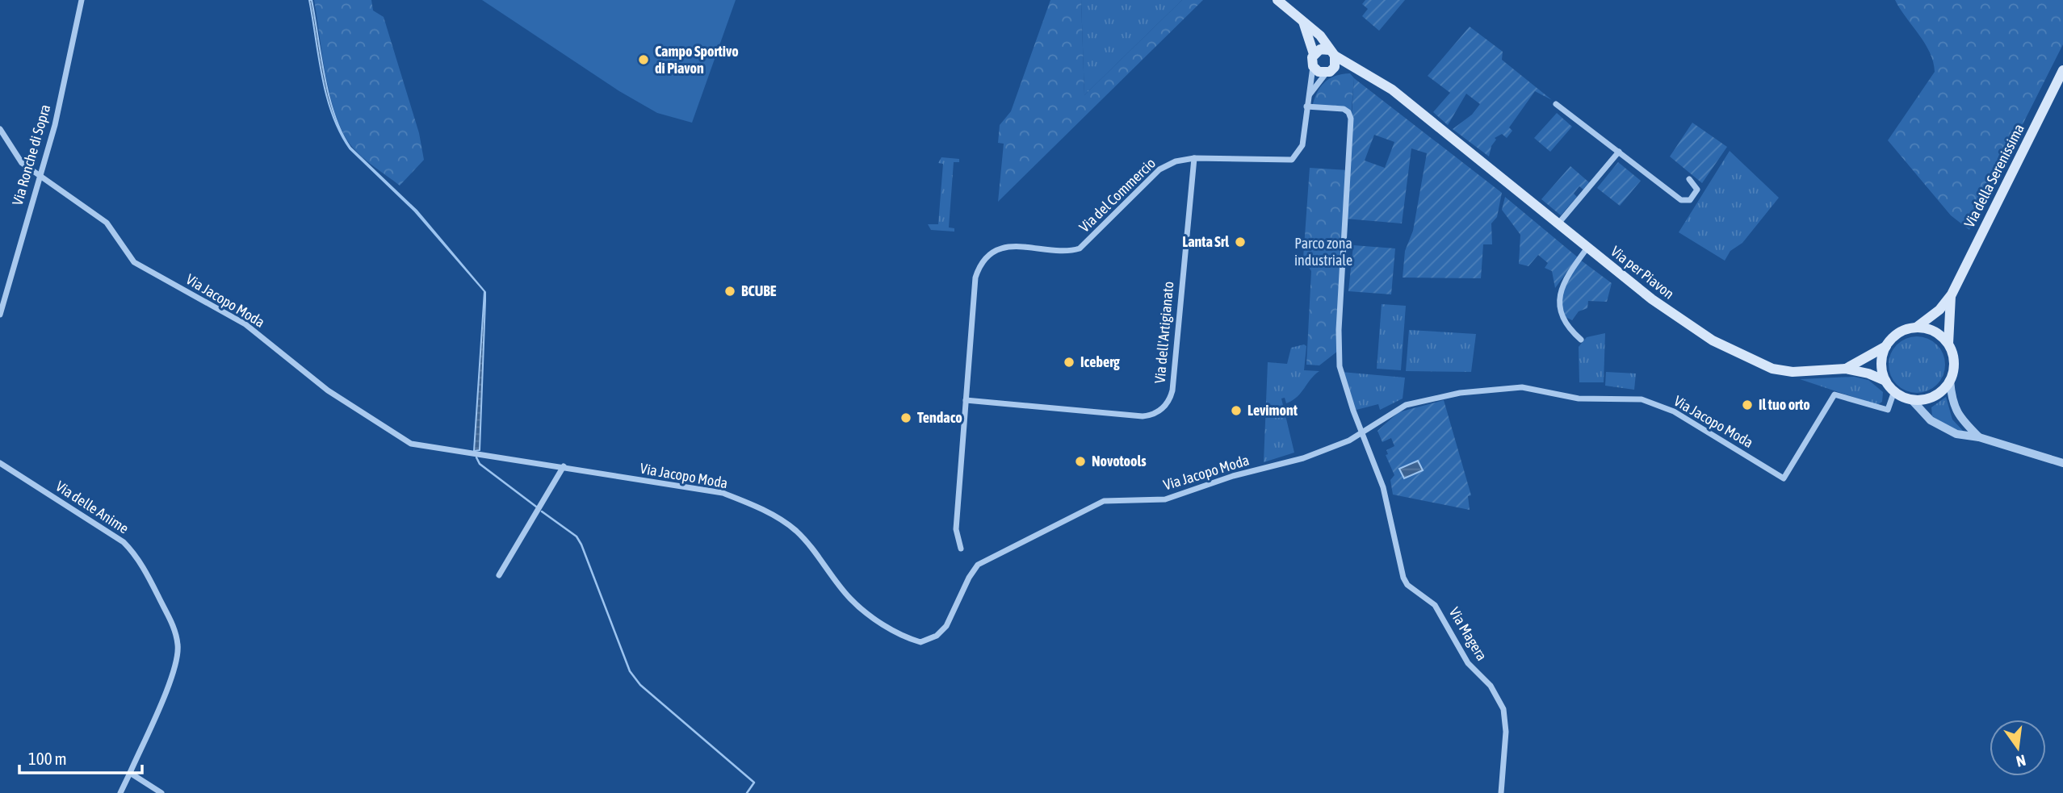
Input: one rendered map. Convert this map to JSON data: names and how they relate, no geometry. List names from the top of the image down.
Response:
{
  "streets": {
    "main road": ["Via della Serenissima", "Via per Piavon"],
    "street": [
      "Via Ronche di Sopra",
      "Via del Commercio",
      "Via Jacopo Moda",
      "Via dell'Artigianato",
      "Via delle Anime",
      "Via Magera"
    ]
  },
  "crossings": [
    ["Via Ronche di Sopra", "Via Jacopo Moda"],
    ["Via del Commercio", "Via per Piavon"],
    ["Via del Commercio", "Via dell'Artigianato"],
    ["Via per Piavon", "Via Jacopo Moda"],
    ["Via Jacopo Moda", "Via Magera"]
  ],
  "parks": ["Parco zona industriale"],
  "places": [
    "Campo Sportivo di Piavon",
    "Lanta Srl",
    "BCUBE",
    "Iceberg",
    "Il tuo orto",
    "Levimont",
    "Tendaco",
    "Novotools"
  ],
  "scale_bar": "100 m",
  "north": "bottom"
}
